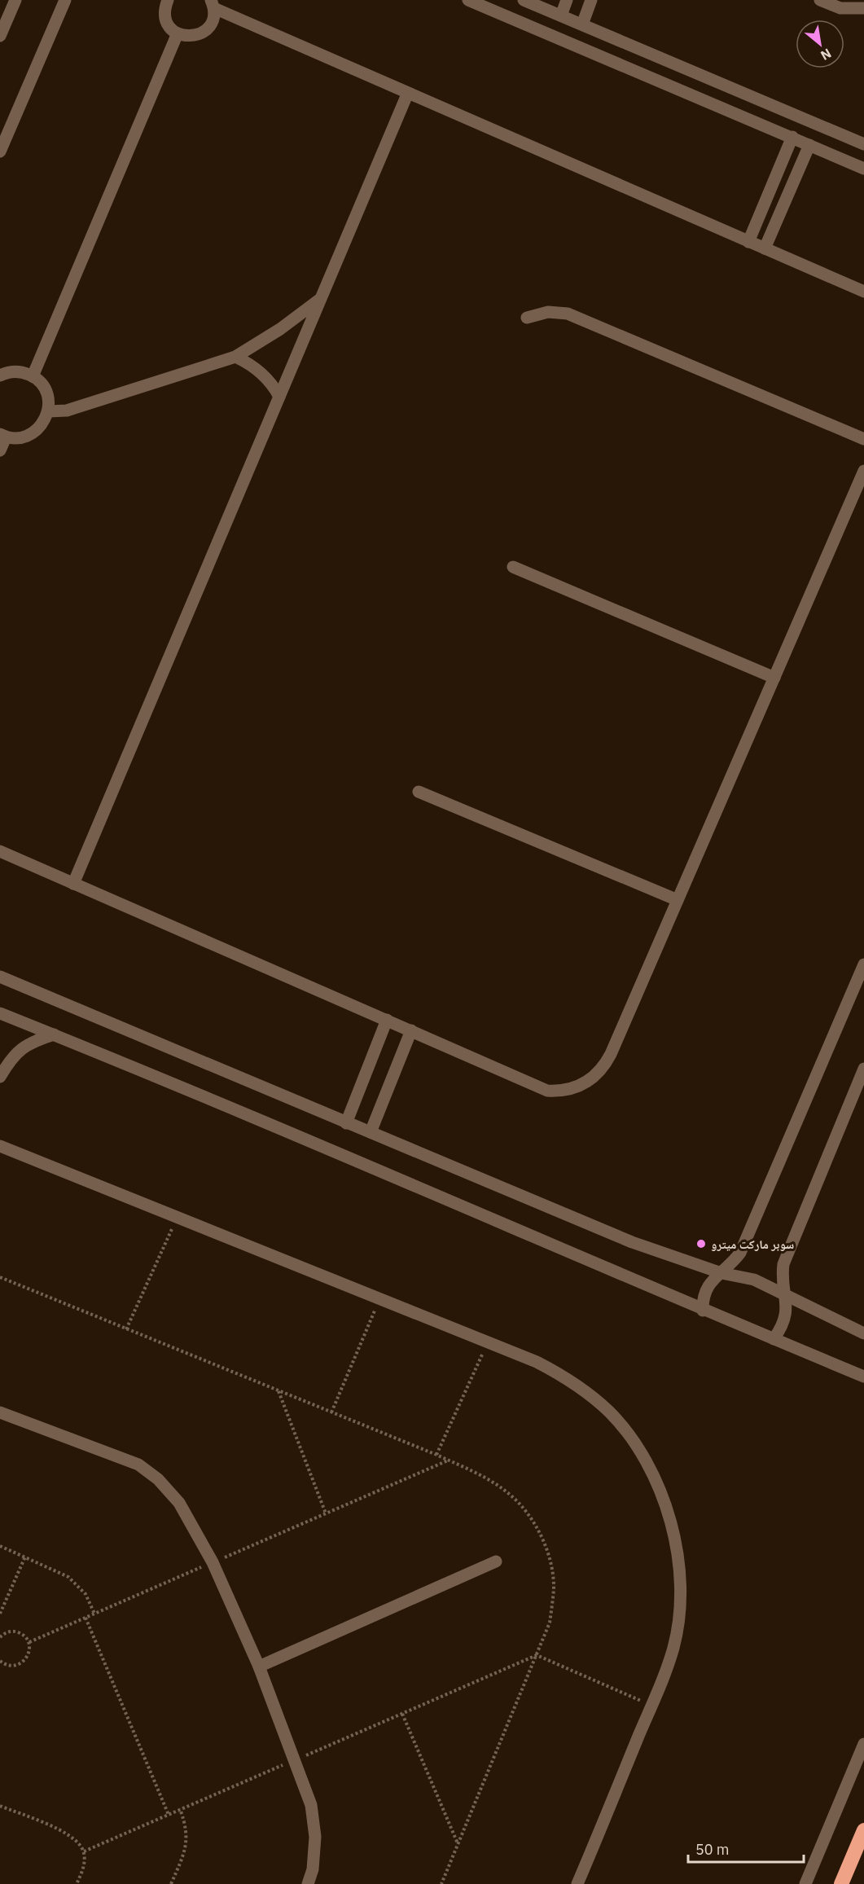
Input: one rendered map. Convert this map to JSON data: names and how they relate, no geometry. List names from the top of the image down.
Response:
{
  "places": ["سوبر ماركت ميترو"],
  "scale_bar": "50 m",
  "north": "bottom right"
}
